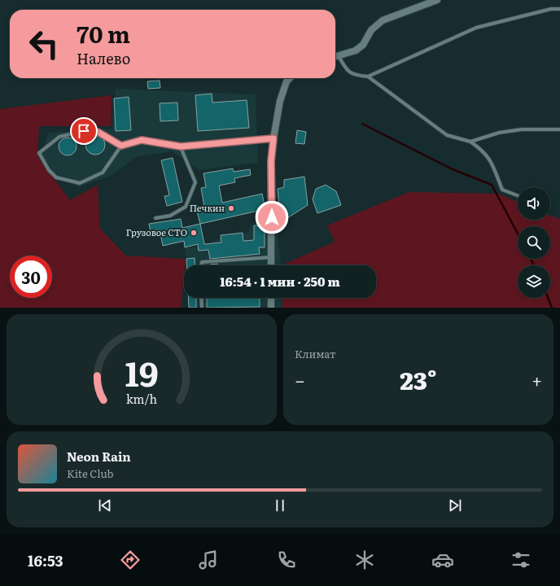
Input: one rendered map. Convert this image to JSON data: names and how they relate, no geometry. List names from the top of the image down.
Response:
{
  "places": ["Печкин", "Грузовое СТО"],
  "page": {
    "turn": ["70 m", "Налево"],
    "limit": "30",
    "trip": "16:54 · 1 мин · 250 m",
    "tile": "Климат",
    "heat": ["−", "23°", "+"],
    "song": ["Neon Rain", "Kite Club"],
    "tabs": "16:53",
    "gauge": ["19", "km/h"]
  }
}
